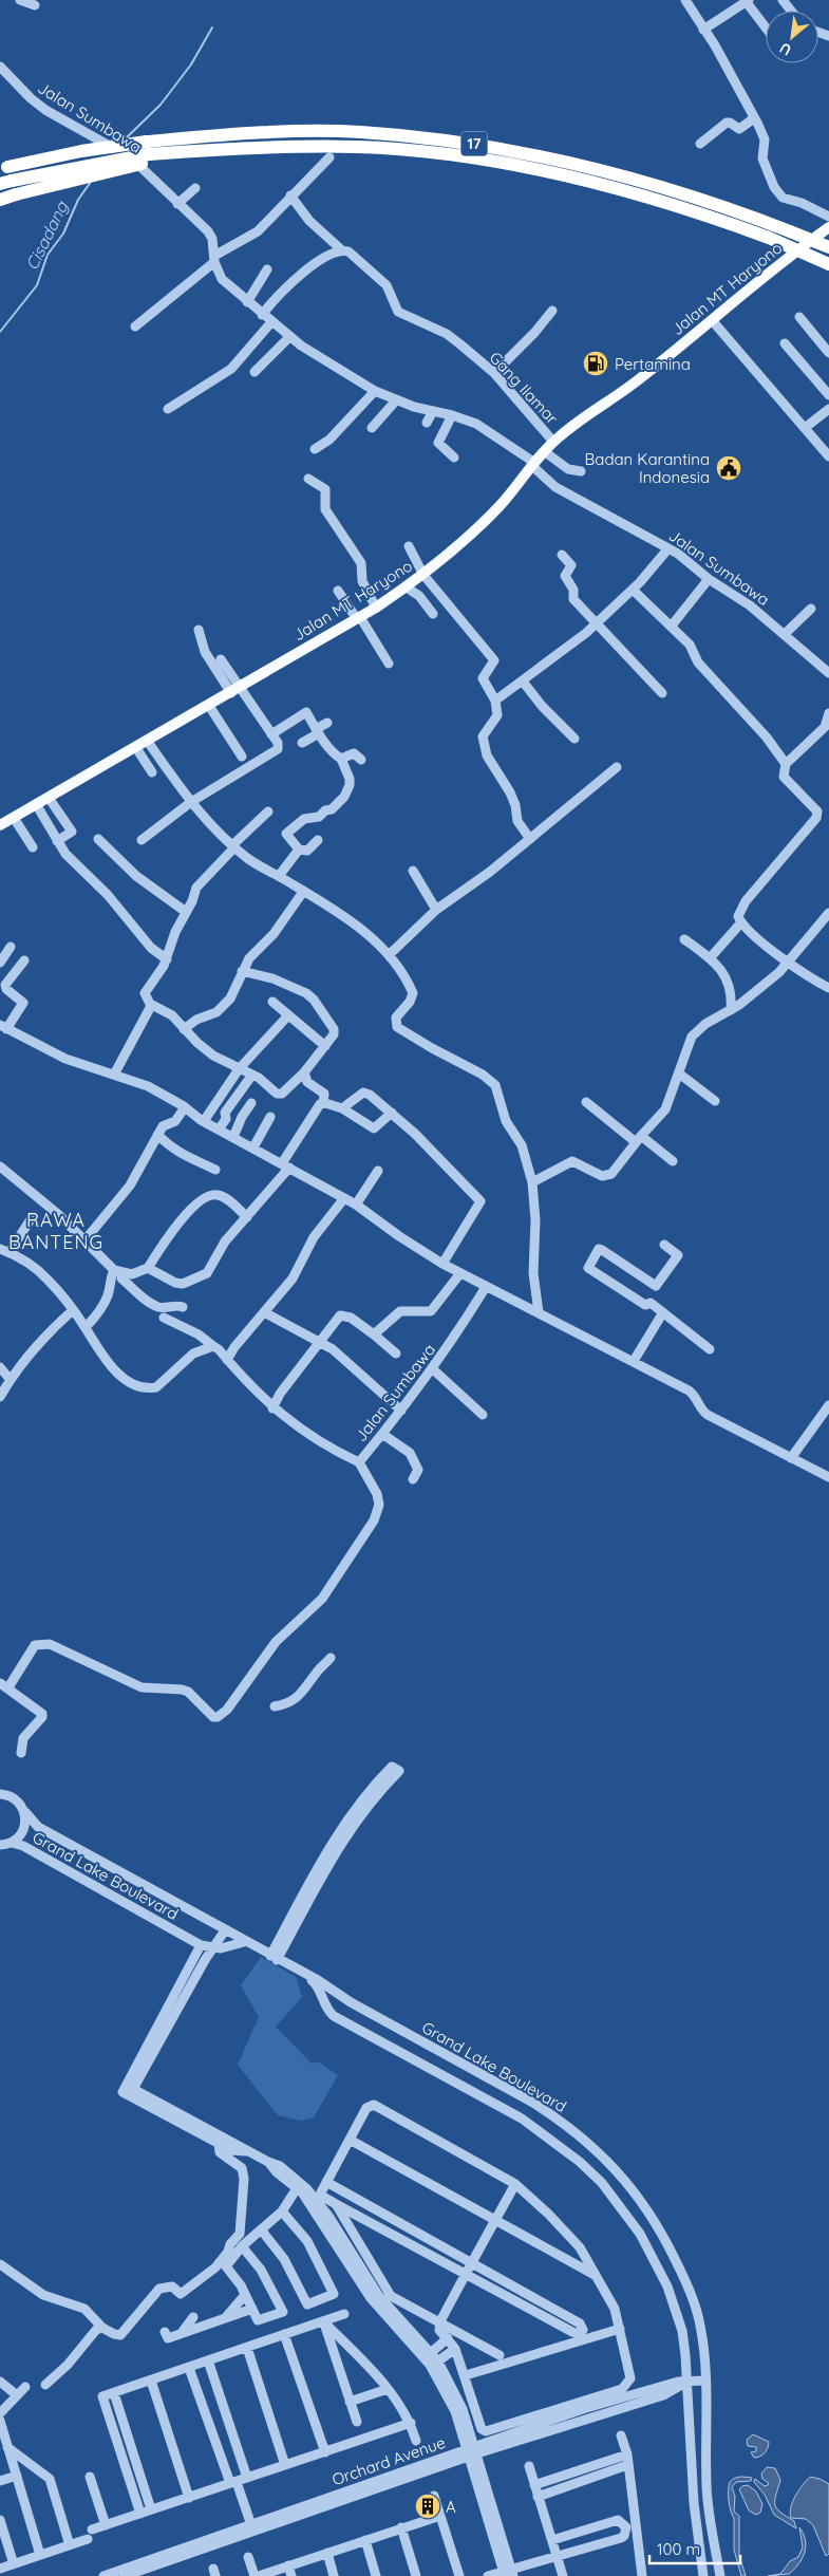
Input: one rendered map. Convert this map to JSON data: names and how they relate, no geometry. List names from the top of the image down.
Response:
{
  "streets": {
    "highway": ["17"],
    "main road": ["Jalan MT Haryono"],
    "street": [
      "Jalan Sumbawa",
      "Gang Ilamar",
      "Grand Lake Boulevard",
      "Orchard Avenue"
    ]
  },
  "crossings": [
    ["Jalan Sumbawa", "Jalan MT Haryono"],
    ["Jalan MT Haryono", "Gang Ilamar"],
    ["Grand Lake Boulevard", "Orchard Avenue"]
  ],
  "districts": ["RAWA BANTENG"],
  "water": ["Cisadang"],
  "places": {
    "fuel station": ["Pertamina"],
    "public building": ["Badan Karantina Indonesia"],
    "building": ["A"]
  },
  "scale_bar": "100 m",
  "north": "bottom left"
}
